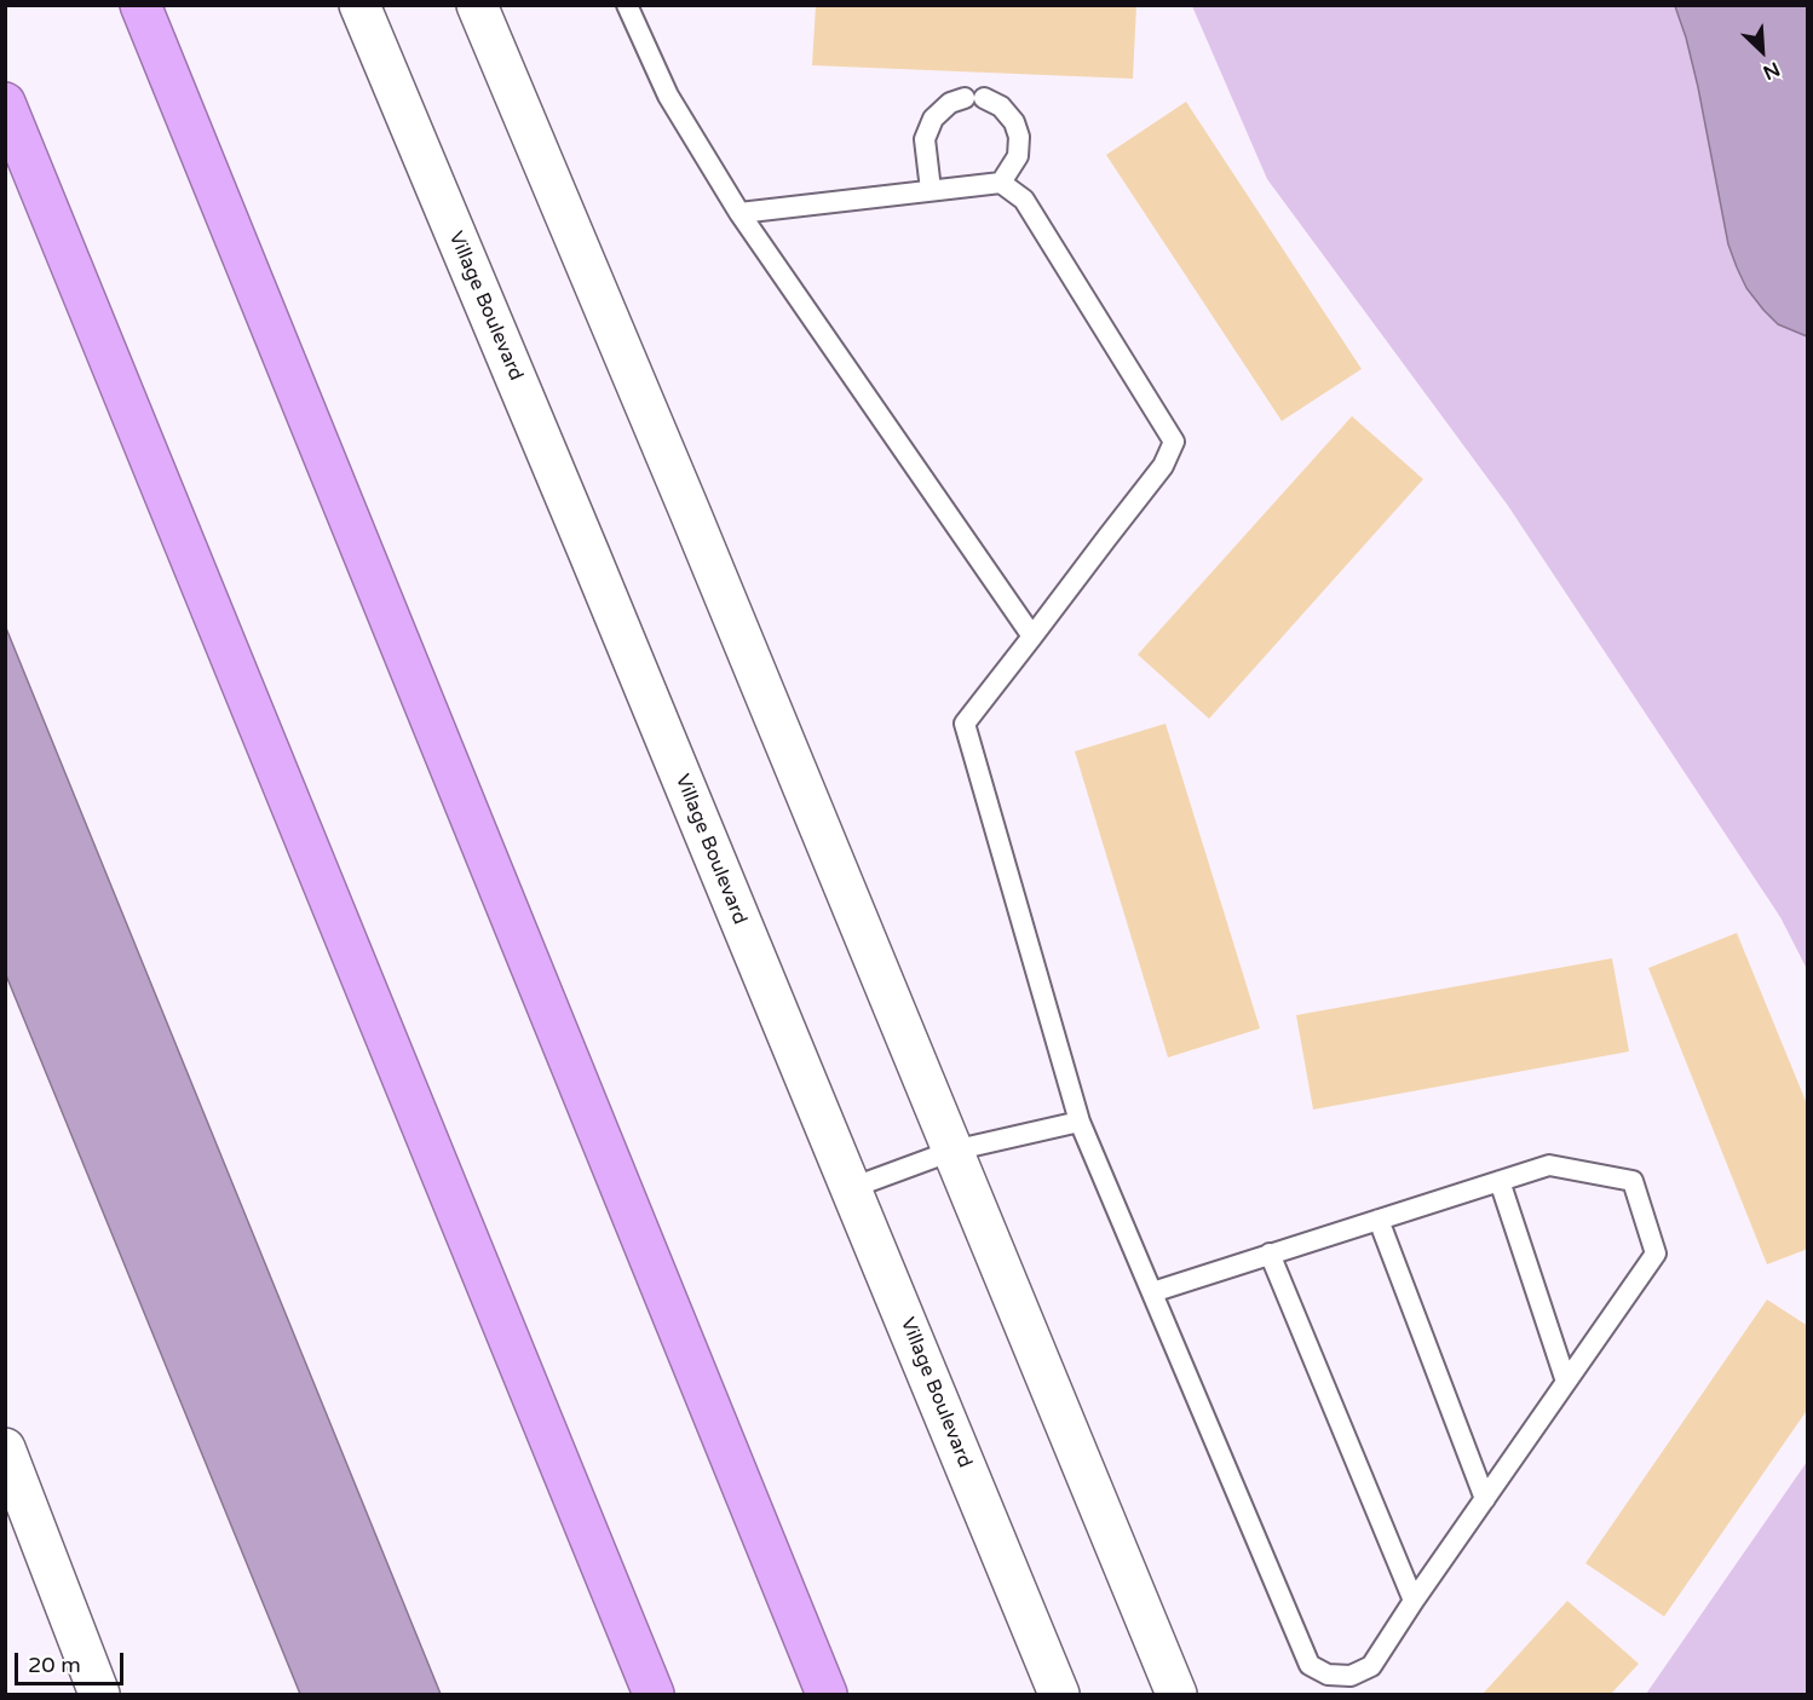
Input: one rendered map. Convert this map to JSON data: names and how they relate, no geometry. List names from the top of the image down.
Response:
{
  "streets": {
    "street": ["Village Boulevard"]
  },
  "scale_bar": "20 m",
  "north": "bottom right"
}
